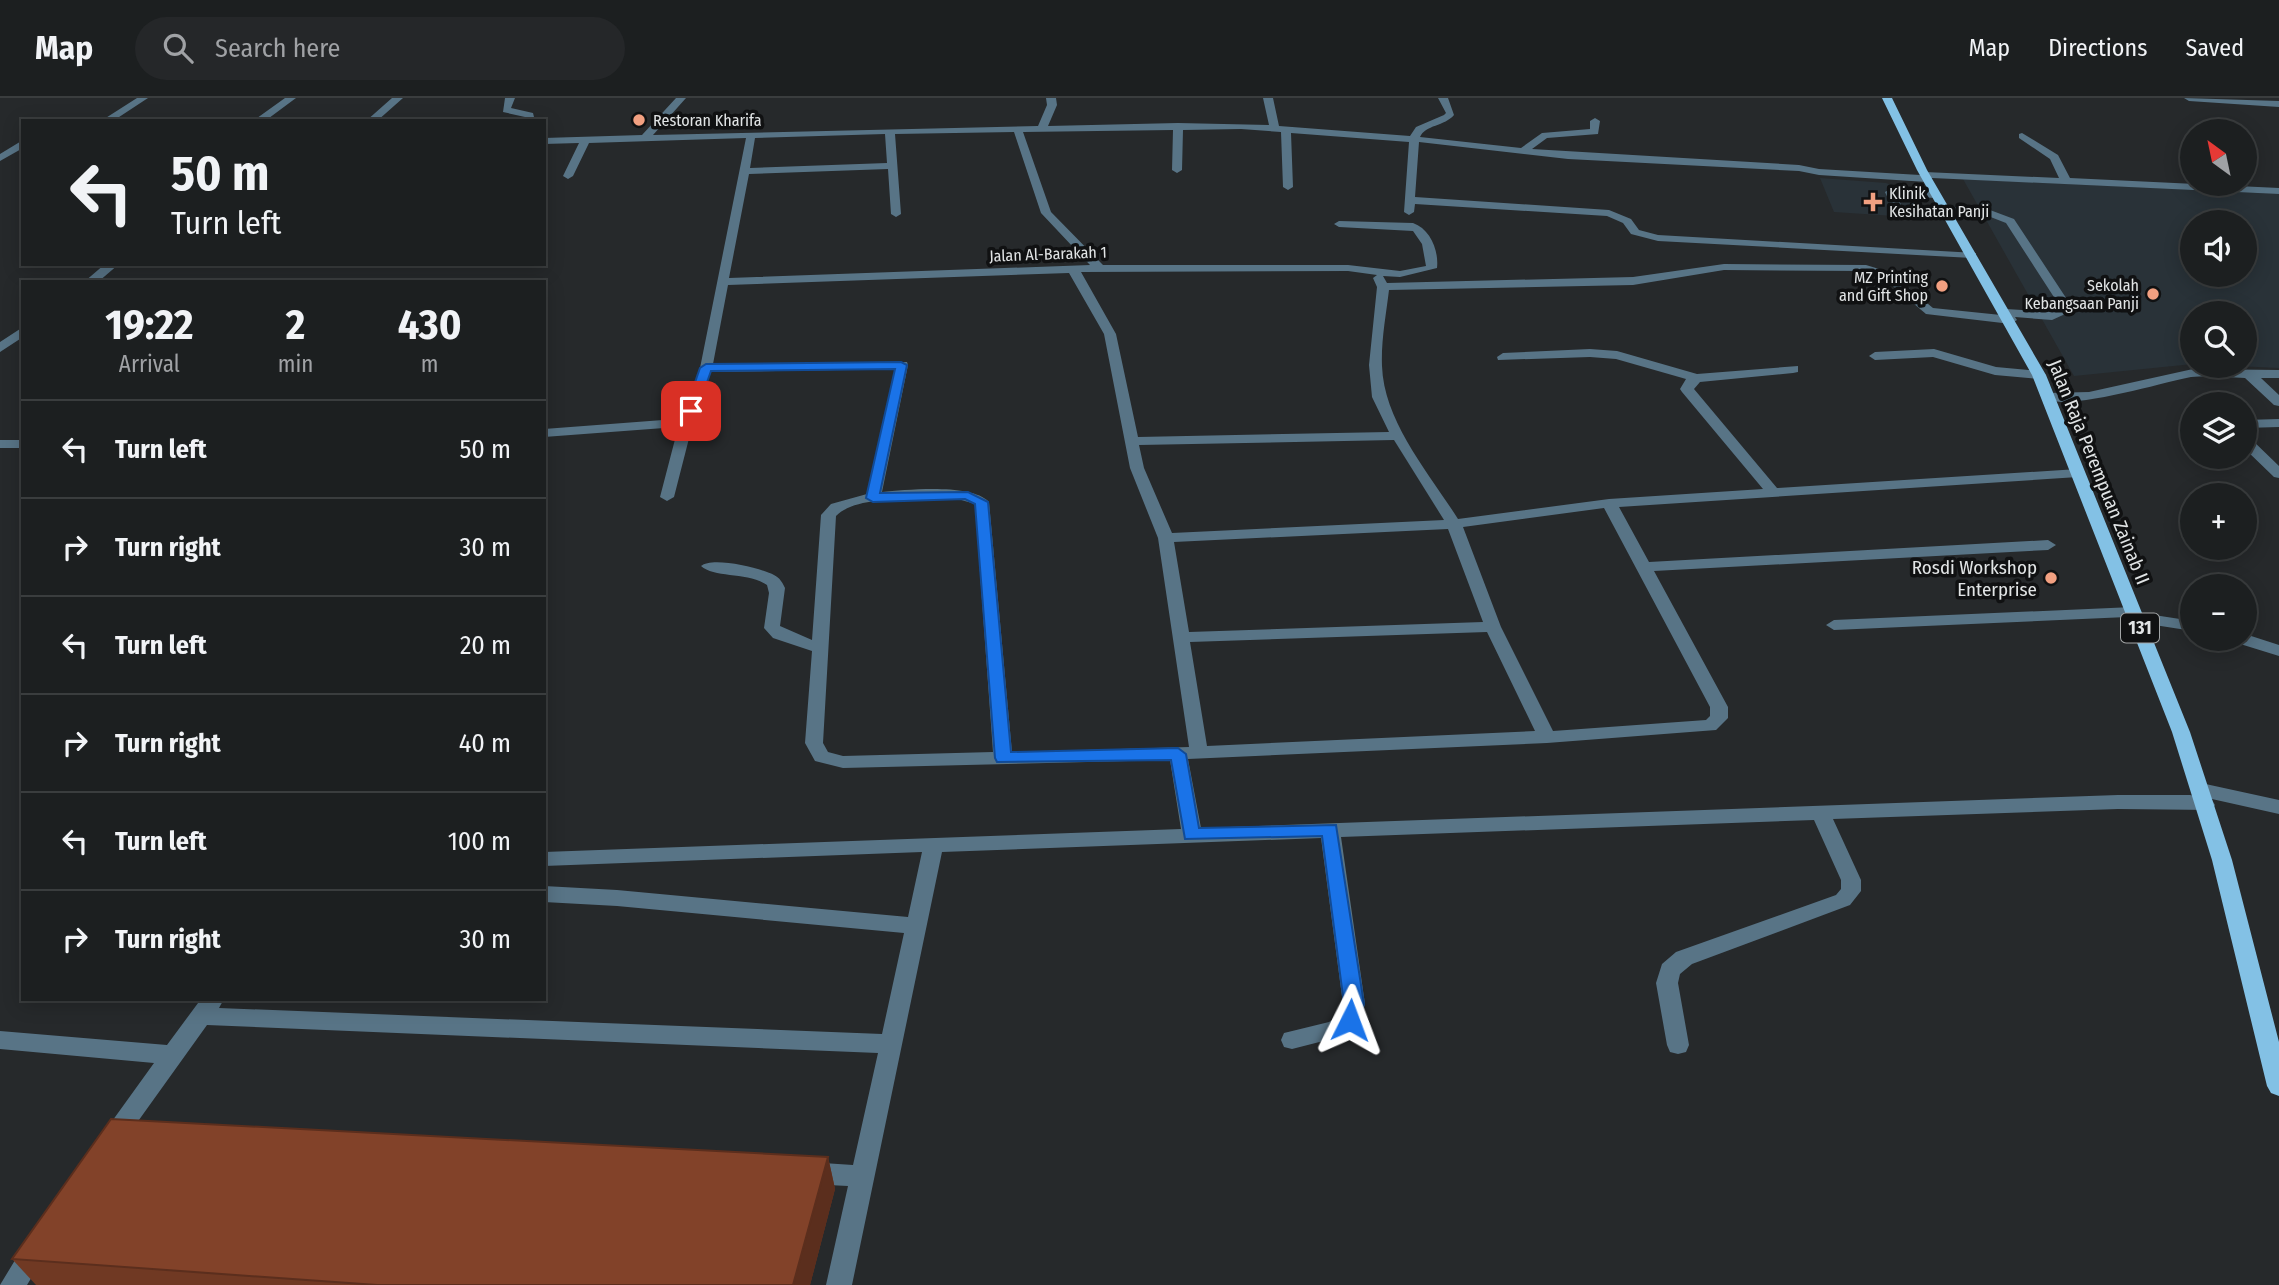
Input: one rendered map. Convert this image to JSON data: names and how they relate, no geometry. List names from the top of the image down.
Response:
{
  "streets": {
    "main road": ["Jalan Raja Perempuan Zainab II", "131"],
    "street": ["Jalan Al-Barakah 1"]
  },
  "places": {
    "other": [
      "Restoran Kharifa",
      "MZ Printing and Gift Shop",
      "Sekolah Kebangsaan Panji",
      "Rosdi Workshop Enterprise"
    ],
    "health": ["Klinik Kesihatan Panji"]
  },
  "north": "top left",
  "page": {
    "header": "Map",
    "search": "Search here",
    "nav": ["Map", "Directions", "Saved"],
    "map_buttons": ["+", "−"],
    "turn": ["50 m", "Turn left"],
    "eta": [
      "19:22",
      "Arrival",
      "2",
      "min",
      "430",
      "m"
    ],
    "list": [
      {
        "name": "Turn left",
        "value": "50 m"
      },
      {
        "name": "Turn right",
        "value": "30 m"
      },
      {
        "name": "Turn left",
        "value": "20 m"
      },
      {
        "name": "Turn right",
        "value": "40 m"
      },
      {
        "name": "Turn left",
        "value": "100 m"
      },
      {
        "name": "Turn right",
        "value": "30 m"
      }
    ]
  }
}
